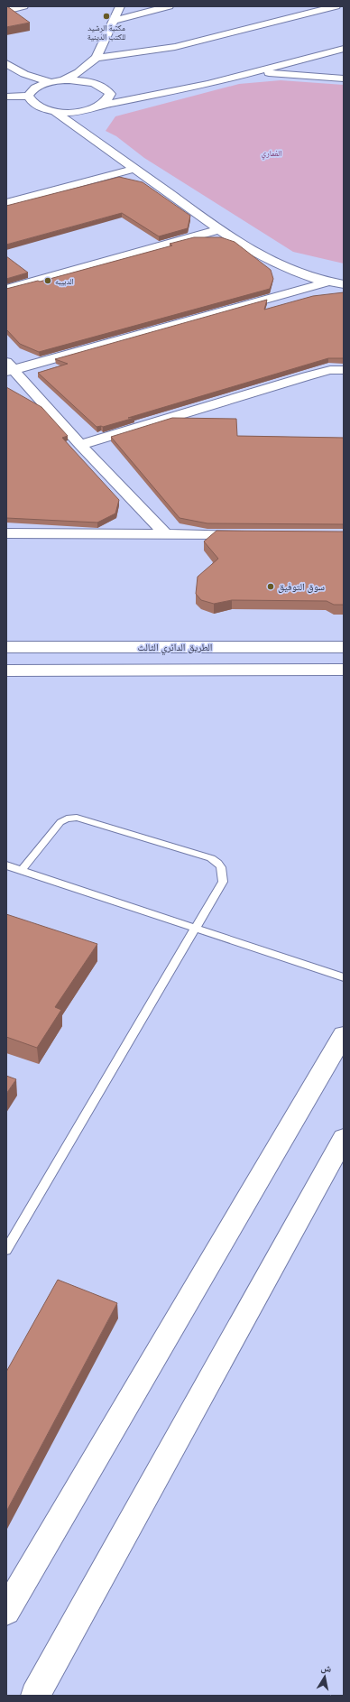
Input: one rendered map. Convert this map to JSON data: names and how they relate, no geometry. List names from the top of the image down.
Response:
{
  "streets": {
    "street": ["الطريق الدائري الثالث"]
  },
  "parks": ["الغماري"],
  "places": ["مكتبة الرشيد للكتب الدينية", "الدبيبه", "سوق التوفيق"],
  "north": "top"
}
